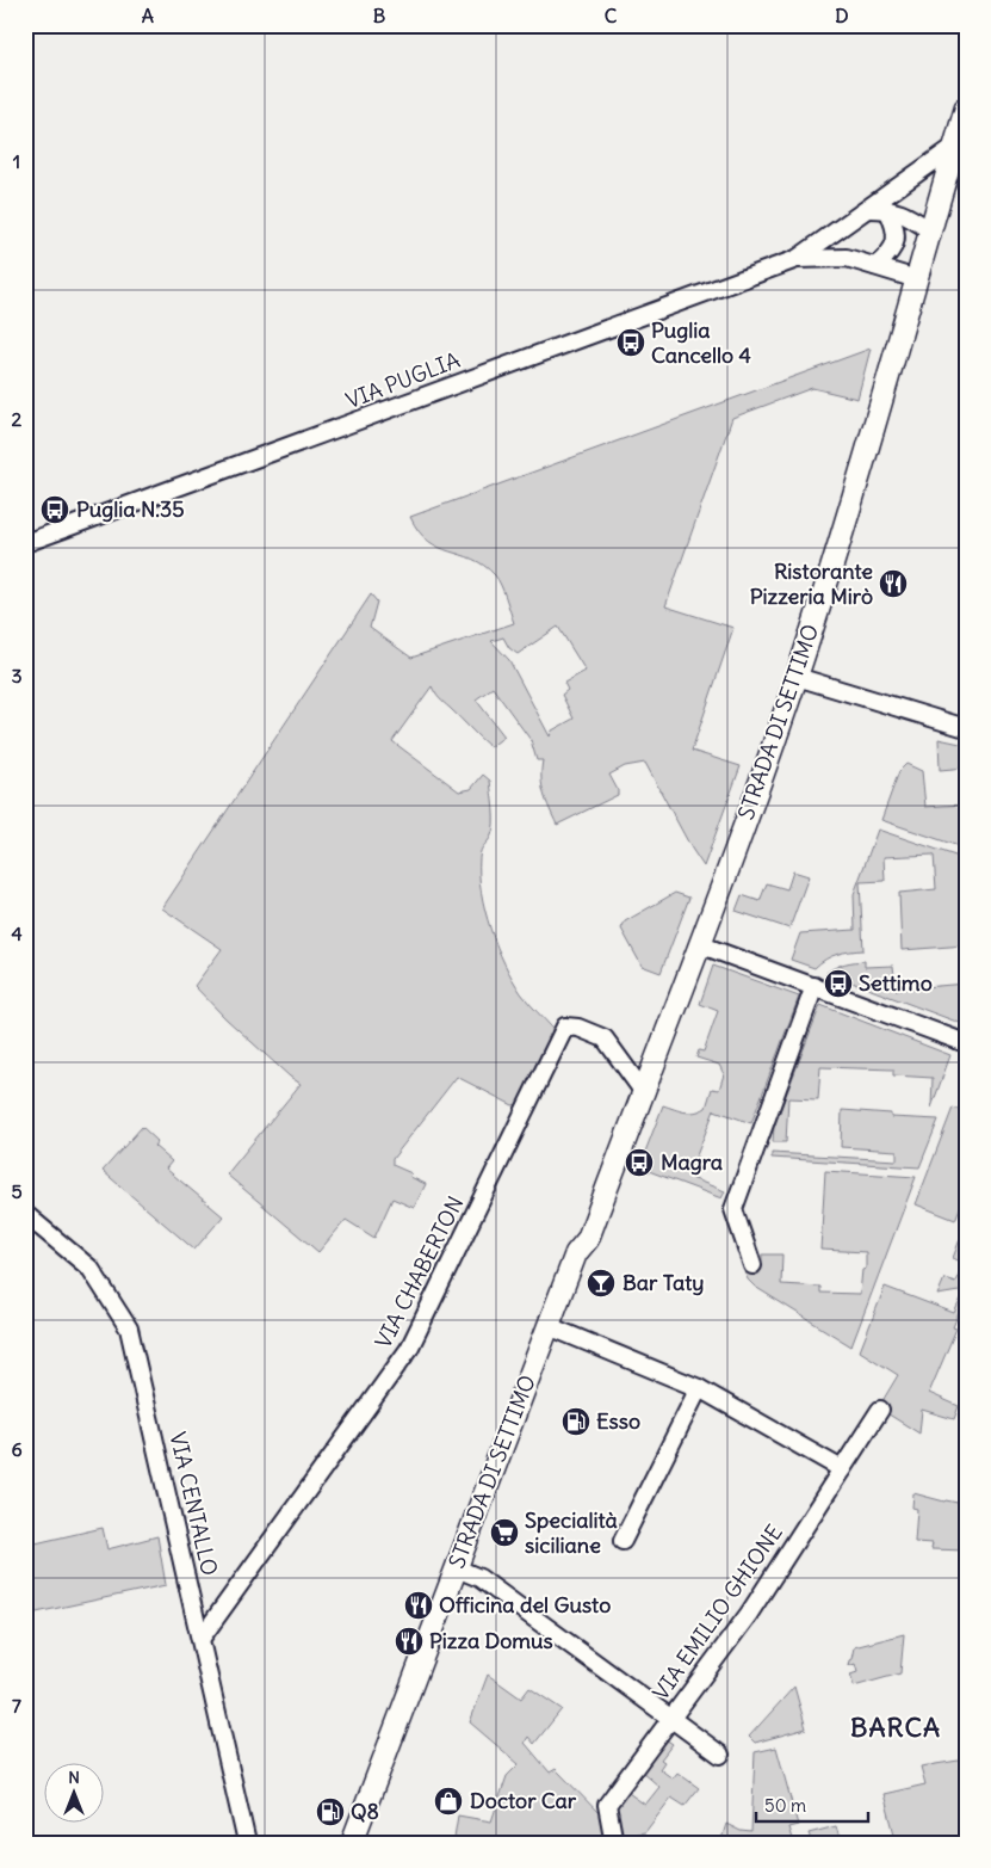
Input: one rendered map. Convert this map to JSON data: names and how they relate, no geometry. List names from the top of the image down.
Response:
{
  "streets": {
    "main road": ["STRADA DI SETTIMO"],
    "street": [
      "VIA PUGLIA",
      "VIA CHABERTON",
      "VIA CENTALLO",
      "VIA EMILIO GHIONE"
    ]
  },
  "crossings": [
    ["VIA PUGLIA", "STRADA DI SETTIMO"],
    ["STRADA DI SETTIMO", "VIA CHABERTON"],
    ["VIA CHABERTON", "VIA CENTALLO"]
  ],
  "districts": ["BARCA"],
  "places": {
    "bus stop": [
      "Puglia Cancello 4",
      "Puglia N.35",
      "Settimo",
      "Magra"
    ],
    "restaurant": ["Ristorante Pizzeria Mirò", "Officina del Gusto", "Pizza Domus"],
    "bar": ["Bar Taty"],
    "fuel station": ["Esso", "Q8"],
    "supermarket": ["Specialità siciliane"],
    "shop": ["Doctor Car"]
  },
  "scale_bar": "50 m",
  "north": "top",
  "grid": {
    "columns": [
      "A",
      "B",
      "C",
      "D"
    ],
    "rows": [
      "1",
      "2",
      "3",
      "4",
      "5",
      "6",
      "7"
    ]
  }
}
